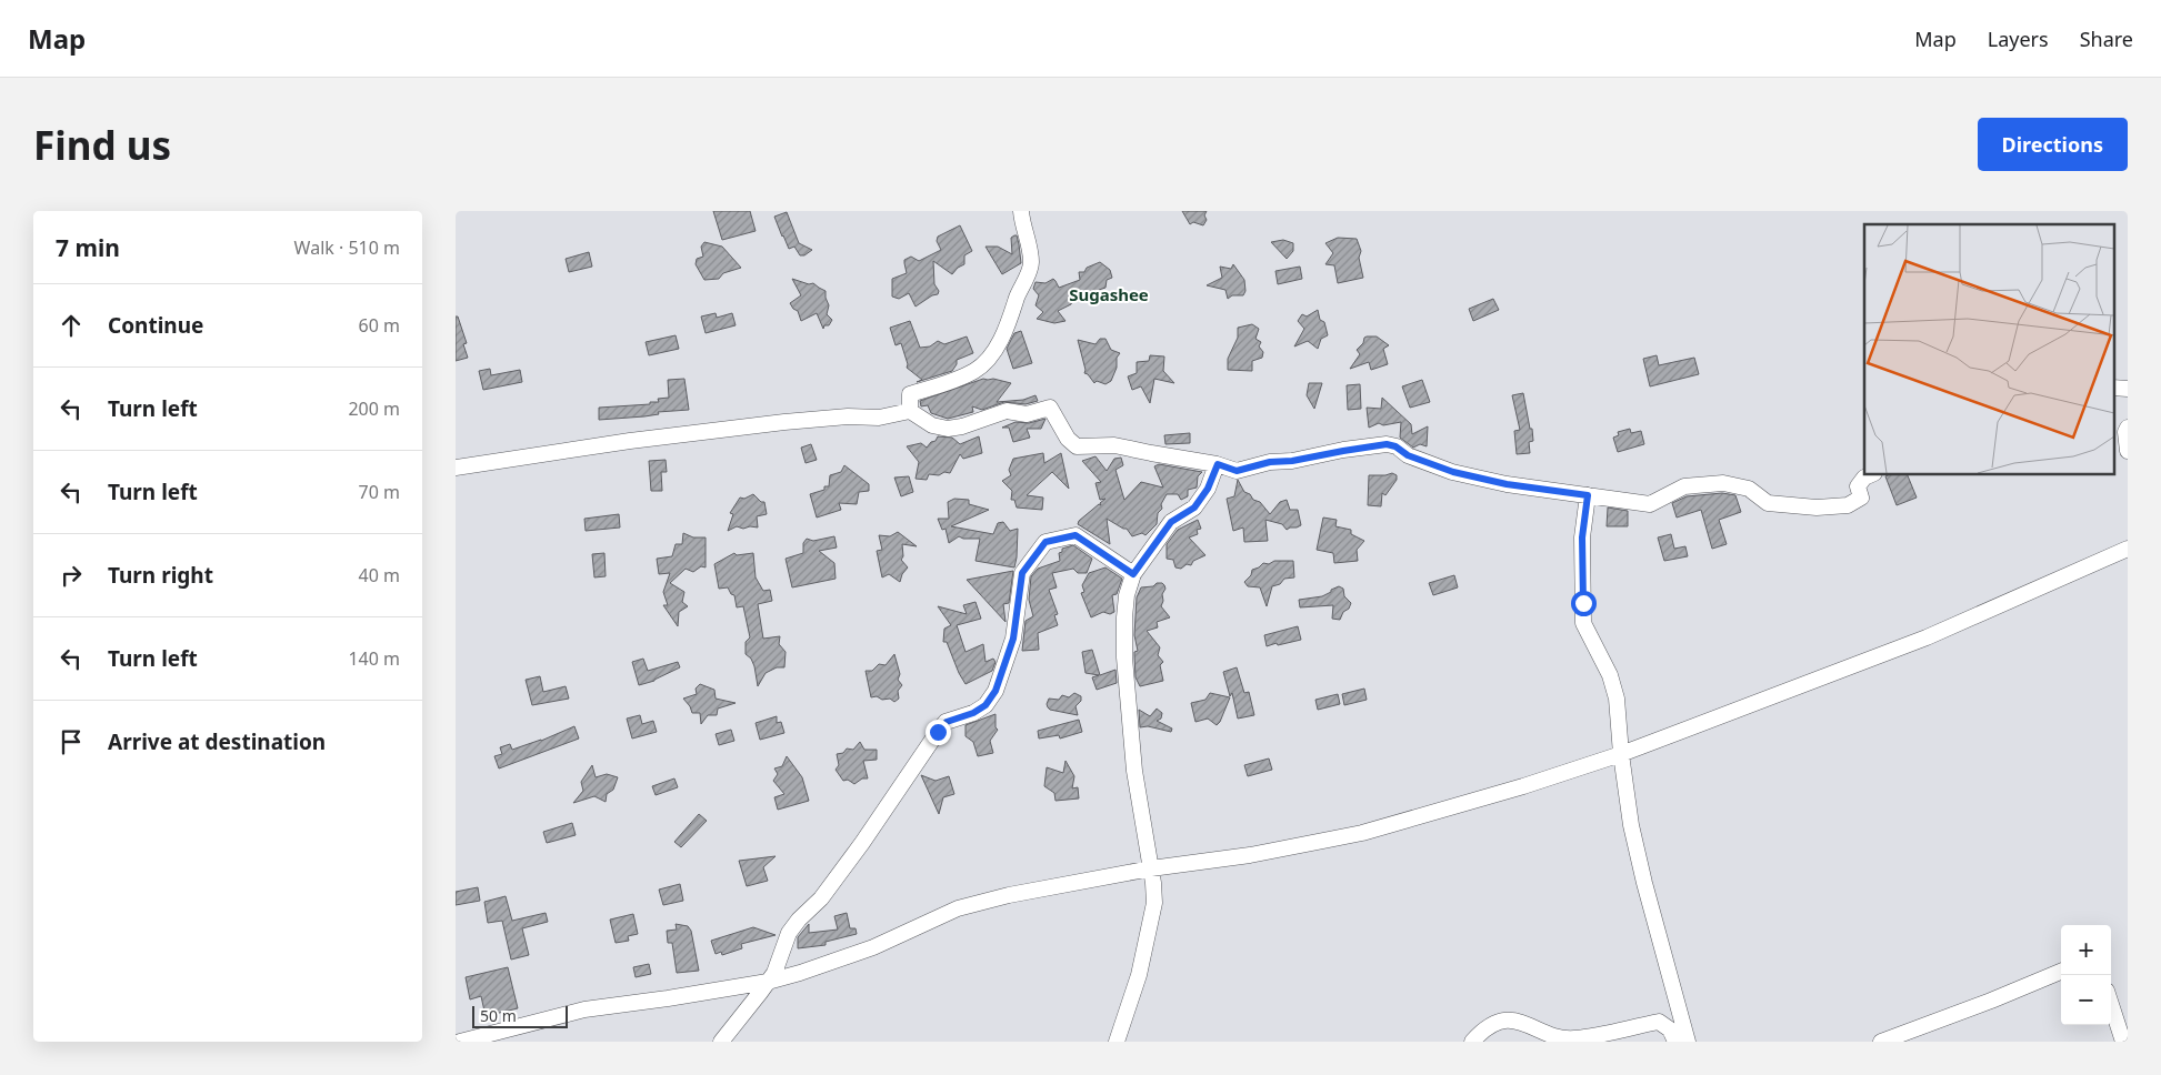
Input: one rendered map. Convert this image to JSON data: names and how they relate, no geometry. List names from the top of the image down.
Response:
{
  "districts": ["Sugashee"],
  "scale_bar": "50 m",
  "page": {
    "header": "Map",
    "nav": ["Map", "Layers", "Share"],
    "buttons": "Directions",
    "title": "Find us",
    "heading": ["7 min", "Walk · 510 m"],
    "list": [
      ["Continue", "60 m"],
      ["Turn left", "200 m"],
      ["Turn left", "70 m"],
      ["Turn right", "40 m"],
      ["Turn left", "140 m"],
      "Arrive at destination"
    ],
    "map_buttons": ["+", "−"],
    "scale": "50 m"
  }
}
